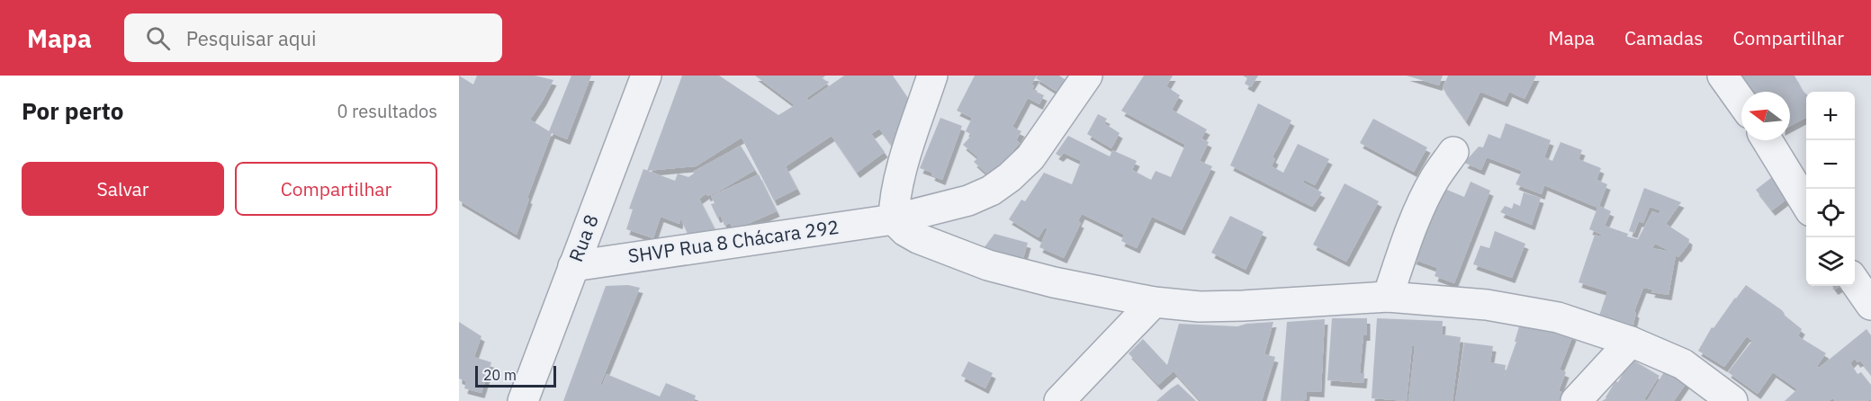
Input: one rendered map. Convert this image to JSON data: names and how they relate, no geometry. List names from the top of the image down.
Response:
{
  "streets": {
    "street": ["Rua 8", "SHVP Rua 8 Chácara 292"]
  },
  "crossings": [
    ["Rua 8", "SHVP Rua 8 Chácara 292"]
  ],
  "scale_bar": "20 m",
  "north": "left",
  "page": {
    "header": "Mapa",
    "search": "Pesquisar aqui",
    "nav": ["Mapa", "Camadas", "Compartilhar"],
    "heading": ["Por perto", "0 resultados"],
    "map_buttons": ["+", "−"],
    "buttons": ["Salvar", "Compartilhar"],
    "scale": "20 m"
  }
}
